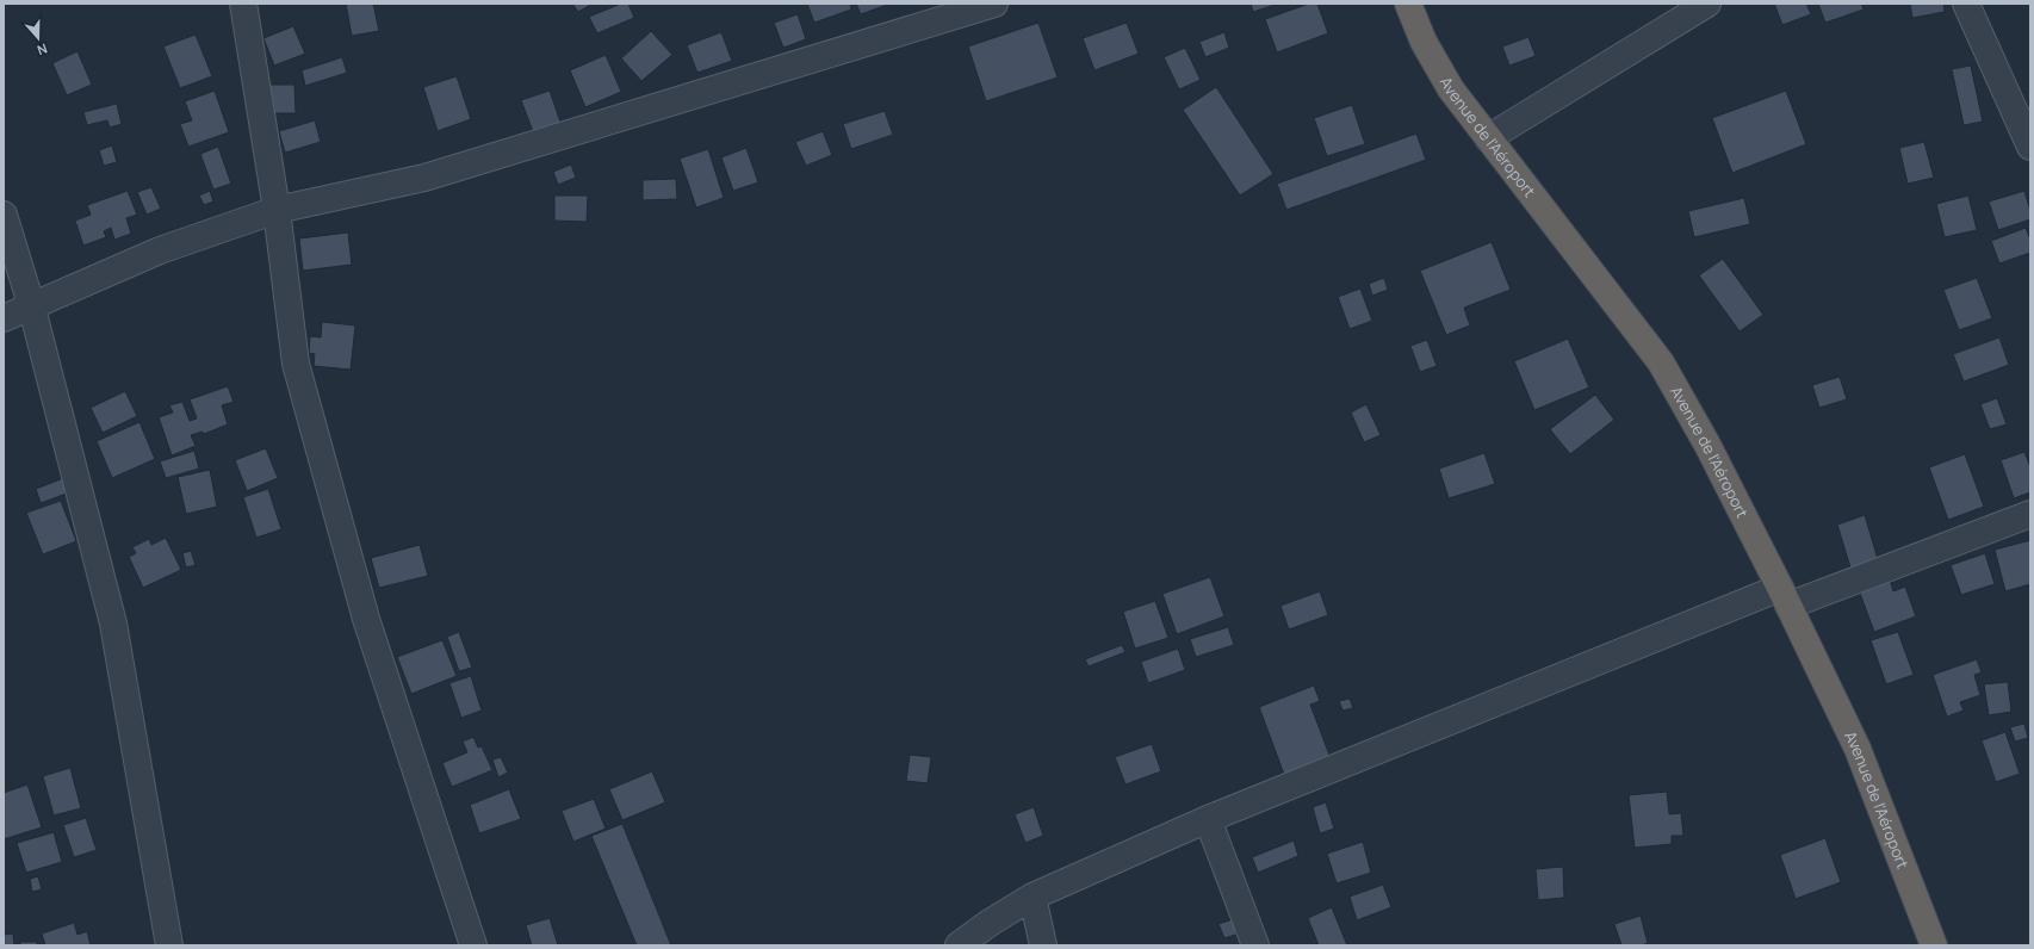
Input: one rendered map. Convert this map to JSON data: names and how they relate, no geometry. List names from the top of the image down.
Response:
{
  "streets": {
    "highway": ["Avenue de l'Aéroport"]
  },
  "north": "bottom"
}
